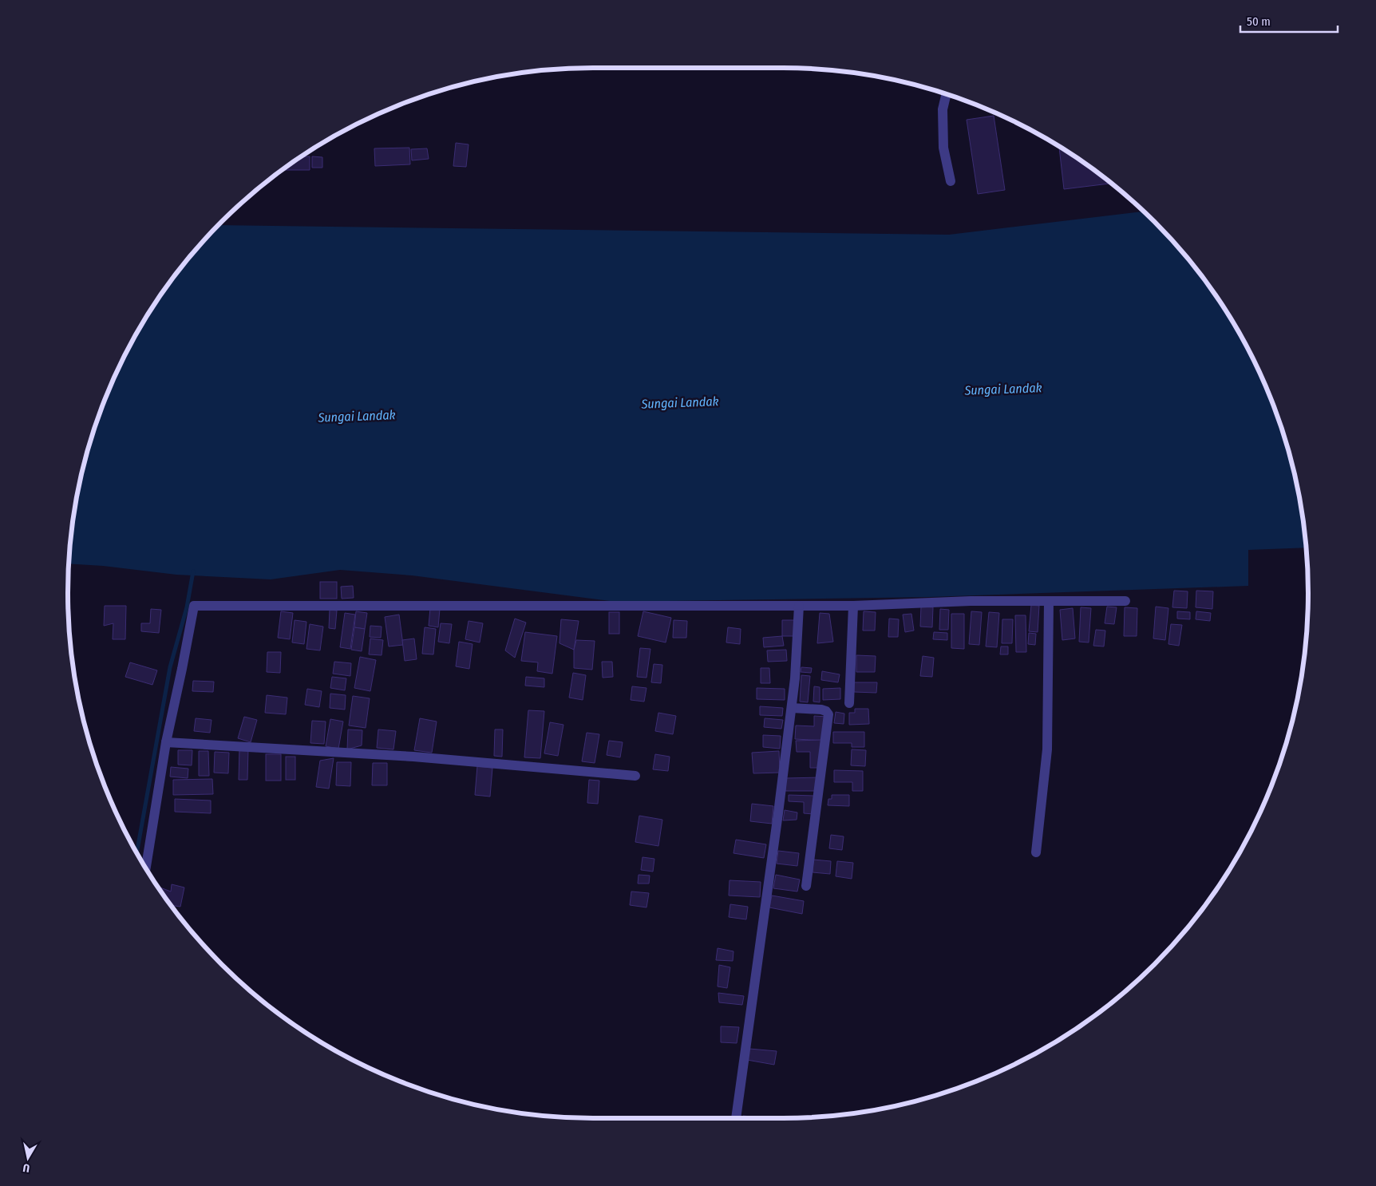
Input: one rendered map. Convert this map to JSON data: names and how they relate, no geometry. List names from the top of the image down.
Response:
{
  "water": ["Sungai Landak"],
  "scale_bar": "50 m",
  "north": "bottom"
}
